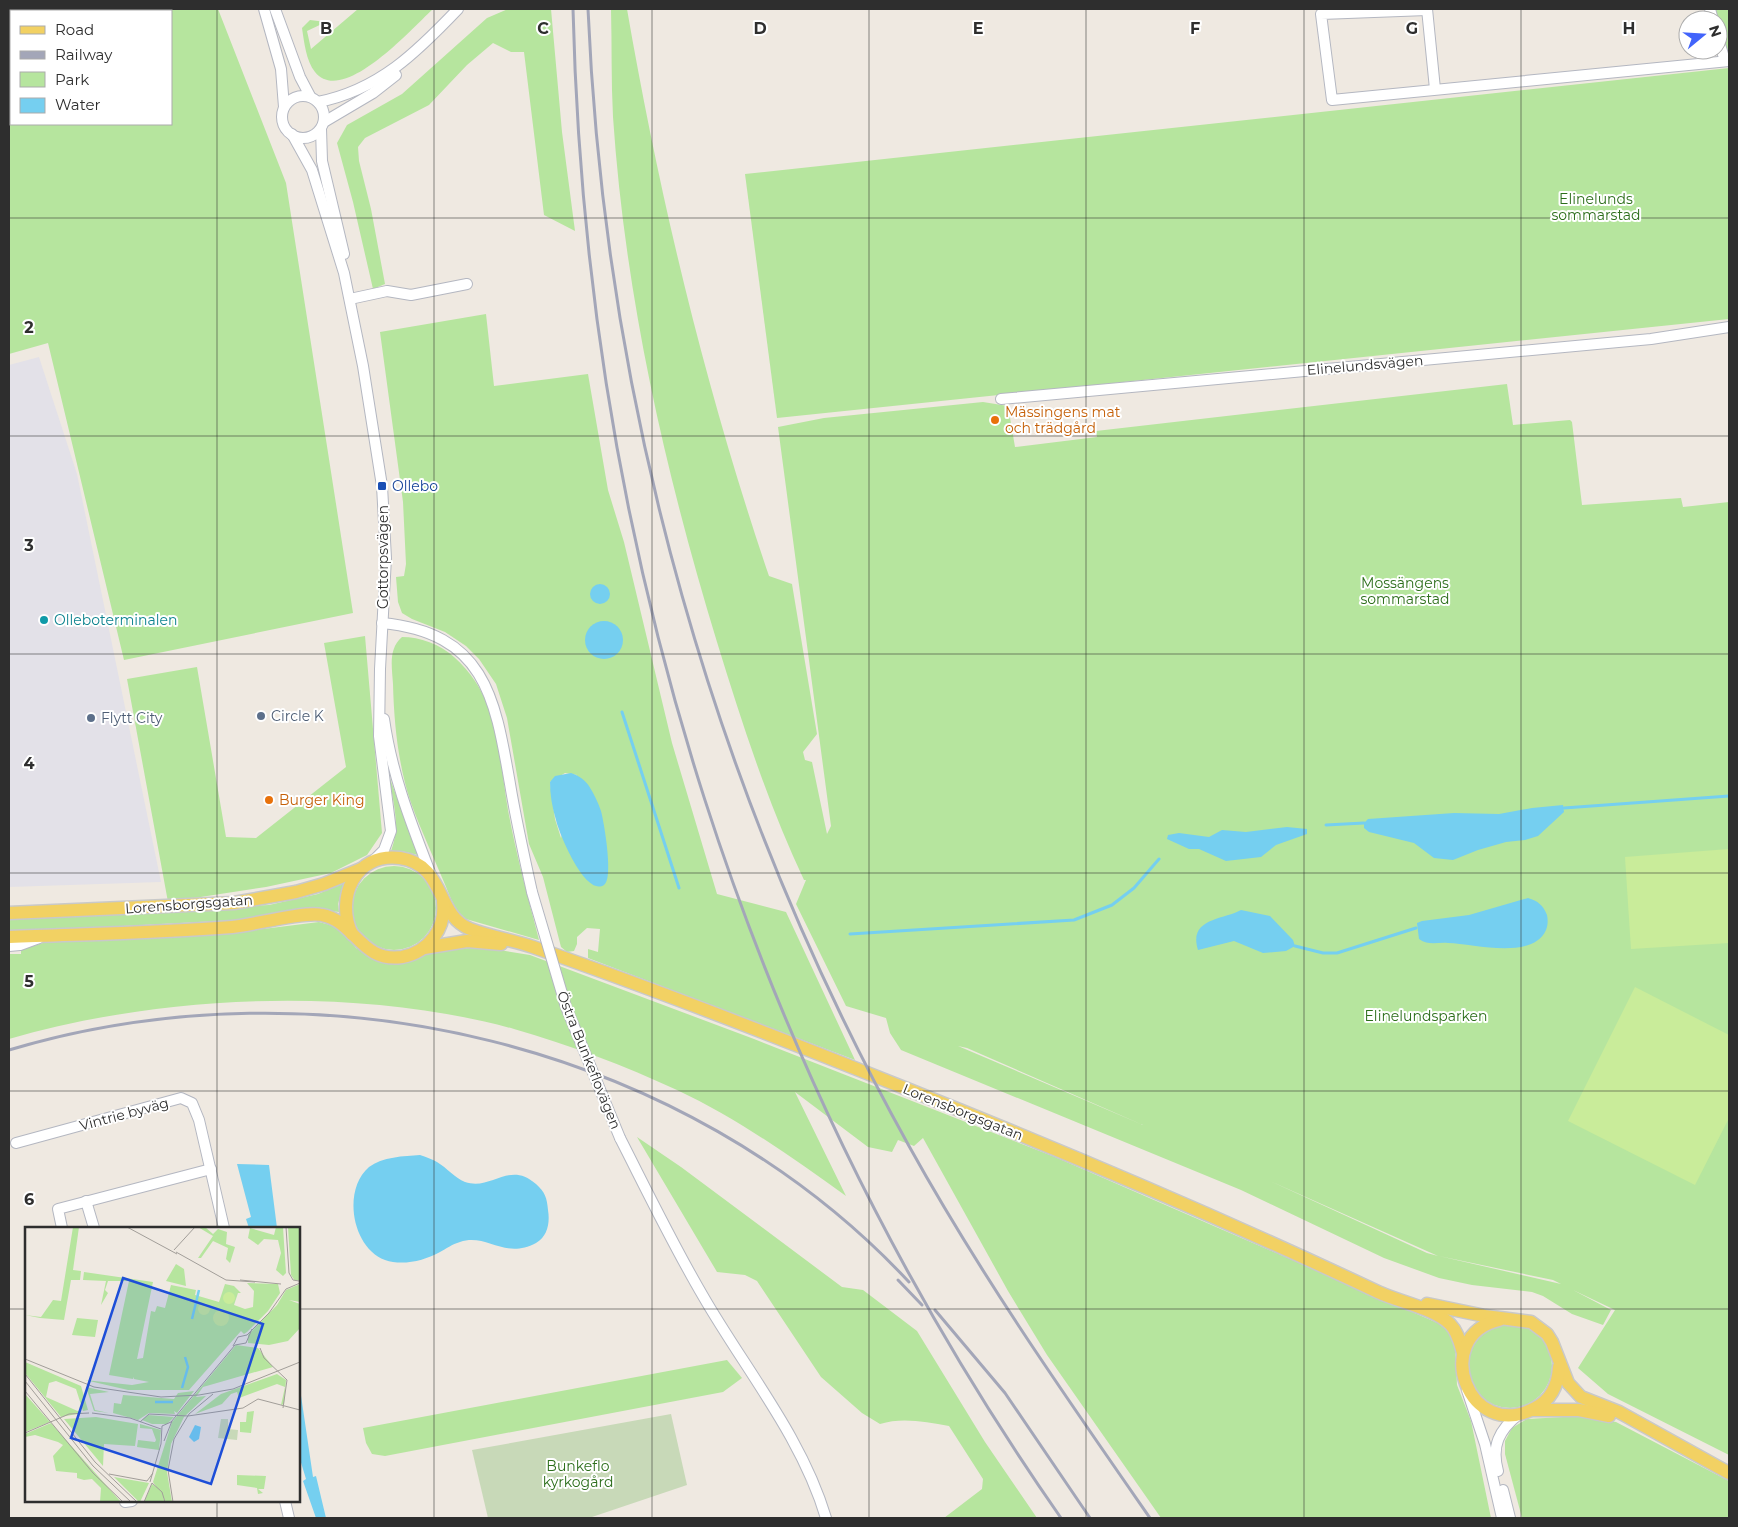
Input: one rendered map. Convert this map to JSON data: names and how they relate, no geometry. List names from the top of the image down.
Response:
{
  "streets": {
    "main road": ["Lorensborgsgatan"],
    "street": [
      "Elinelundsvägen",
      "Gottorpsvägen",
      "Östra Bunkeflovägen",
      "Vintrie byväg"
    ]
  },
  "crossings": [
    ["Gottorpsvägen", "Lorensborgsgatan"],
    ["Gottorpsvägen", "Östra Bunkeflovägen"]
  ],
  "parks": [
    "Elinelunds sommarstad",
    "Mossängens sommarstad",
    "Elinelundsparken",
    "Bunkeflo kyrkogård"
  ],
  "places": {
    "other": [
      "Mässingens mat och trädgård",
      "Olleboterminalen",
      "Circle K",
      "Flytt City",
      "Burger King"
    ],
    "transit": ["Ollebo"]
  },
  "legend": [
    "Road",
    "Railway",
    "Park",
    "Water"
  ],
  "north": "right",
  "grid": {
    "columns": [
      "B",
      "C",
      "D",
      "E",
      "F",
      "G",
      "H"
    ],
    "rows": [
      "2",
      "3",
      "4",
      "5",
      "6"
    ]
  }
}
